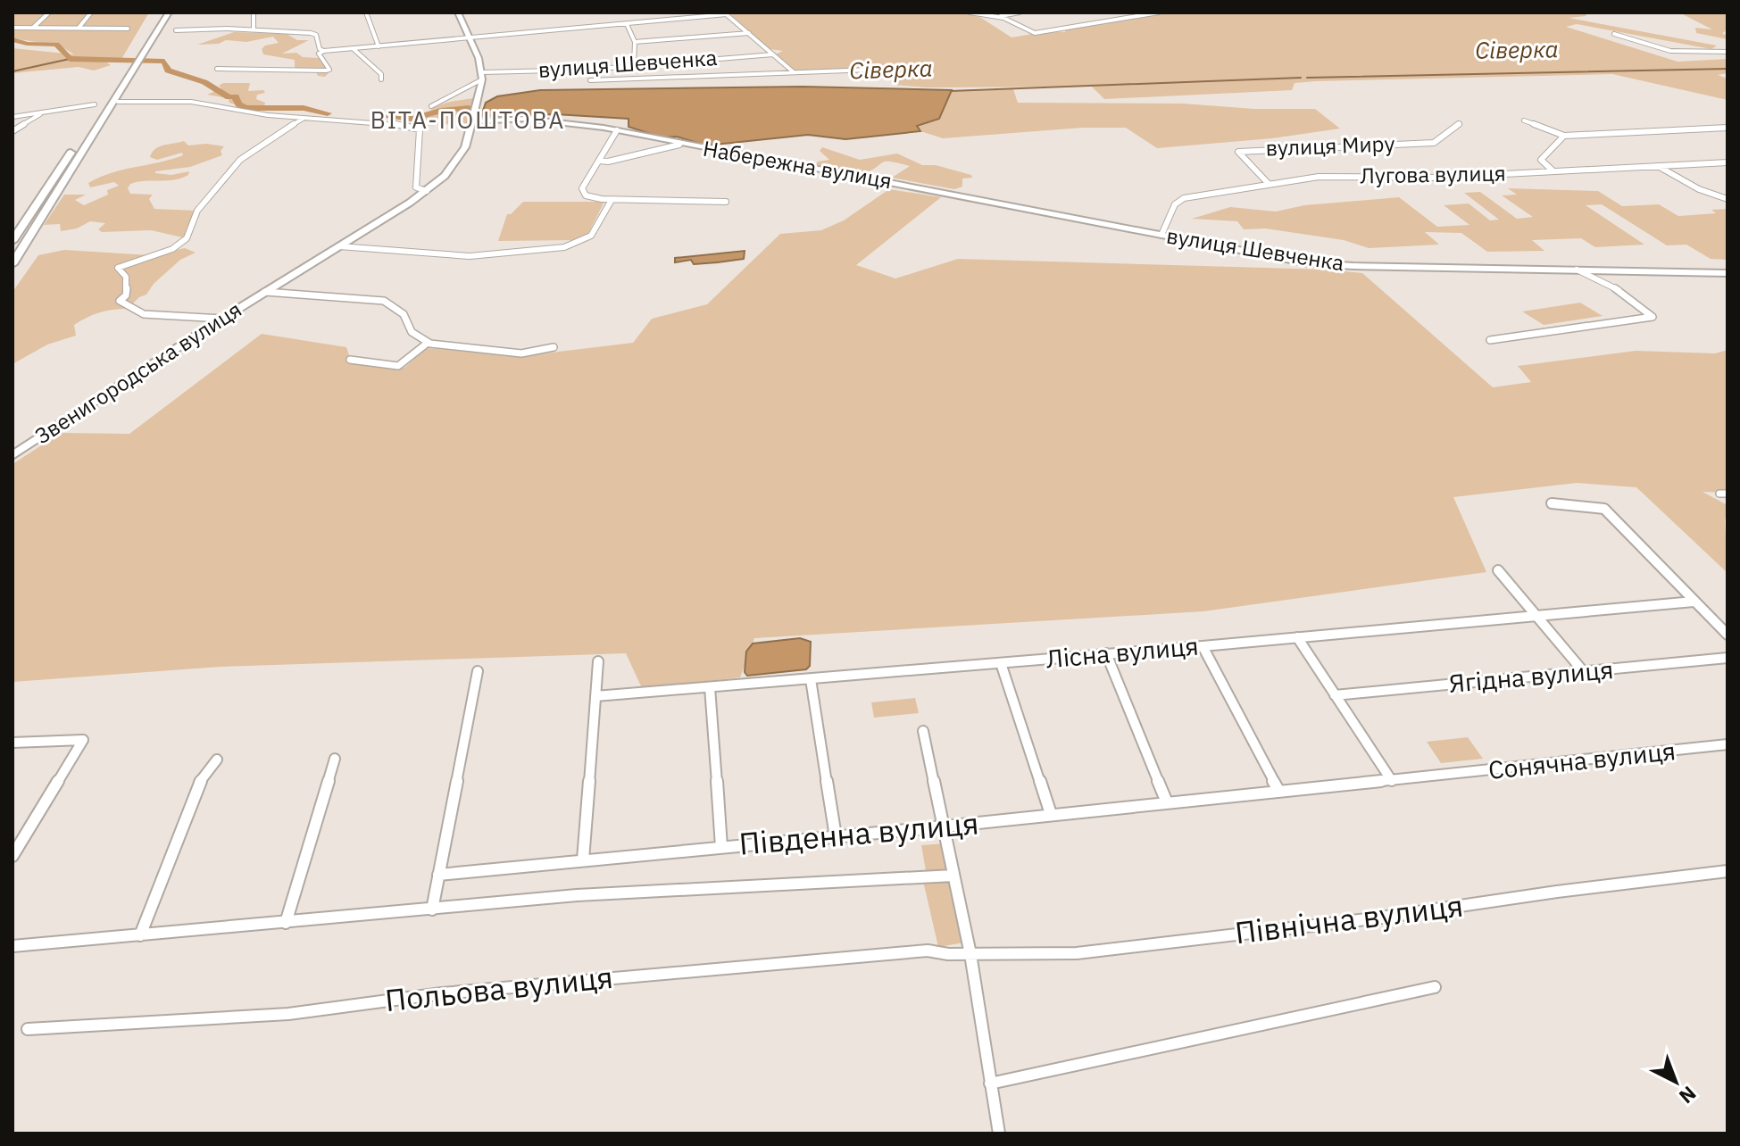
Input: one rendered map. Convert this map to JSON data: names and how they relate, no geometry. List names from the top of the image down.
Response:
{
  "streets": {
    "street": [
      "вулиця Шевченка",
      "вулиця Миру",
      "Набережна вулиця",
      "Лугова вулиця",
      "Звенигородська вулиця",
      "Лісна вулиця",
      "Ягідна вулиця",
      "Сонячна вулиця",
      "Південна вулиця",
      "Північна вулиця",
      "Польова вулиця"
    ]
  },
  "crossings": [
    ["вулиця Шевченка", "Набережна вулиця"],
    ["вулиця Шевченка", "Лугова вулиця"],
    ["вулиця Шевченка", "Звенигородська вулиця"],
    ["вулиця Миру", "Лугова вулиця"],
    ["Набережна вулиця", "Звенигородська вулиця"],
    ["Сонячна вулиця", "Південна вулиця"],
    ["Північна вулиця", "Польова вулиця"]
  ],
  "districts": ["ВІТА-ПОШТОВА"],
  "water": ["Сіверка"],
  "north": "bottom right"
}
